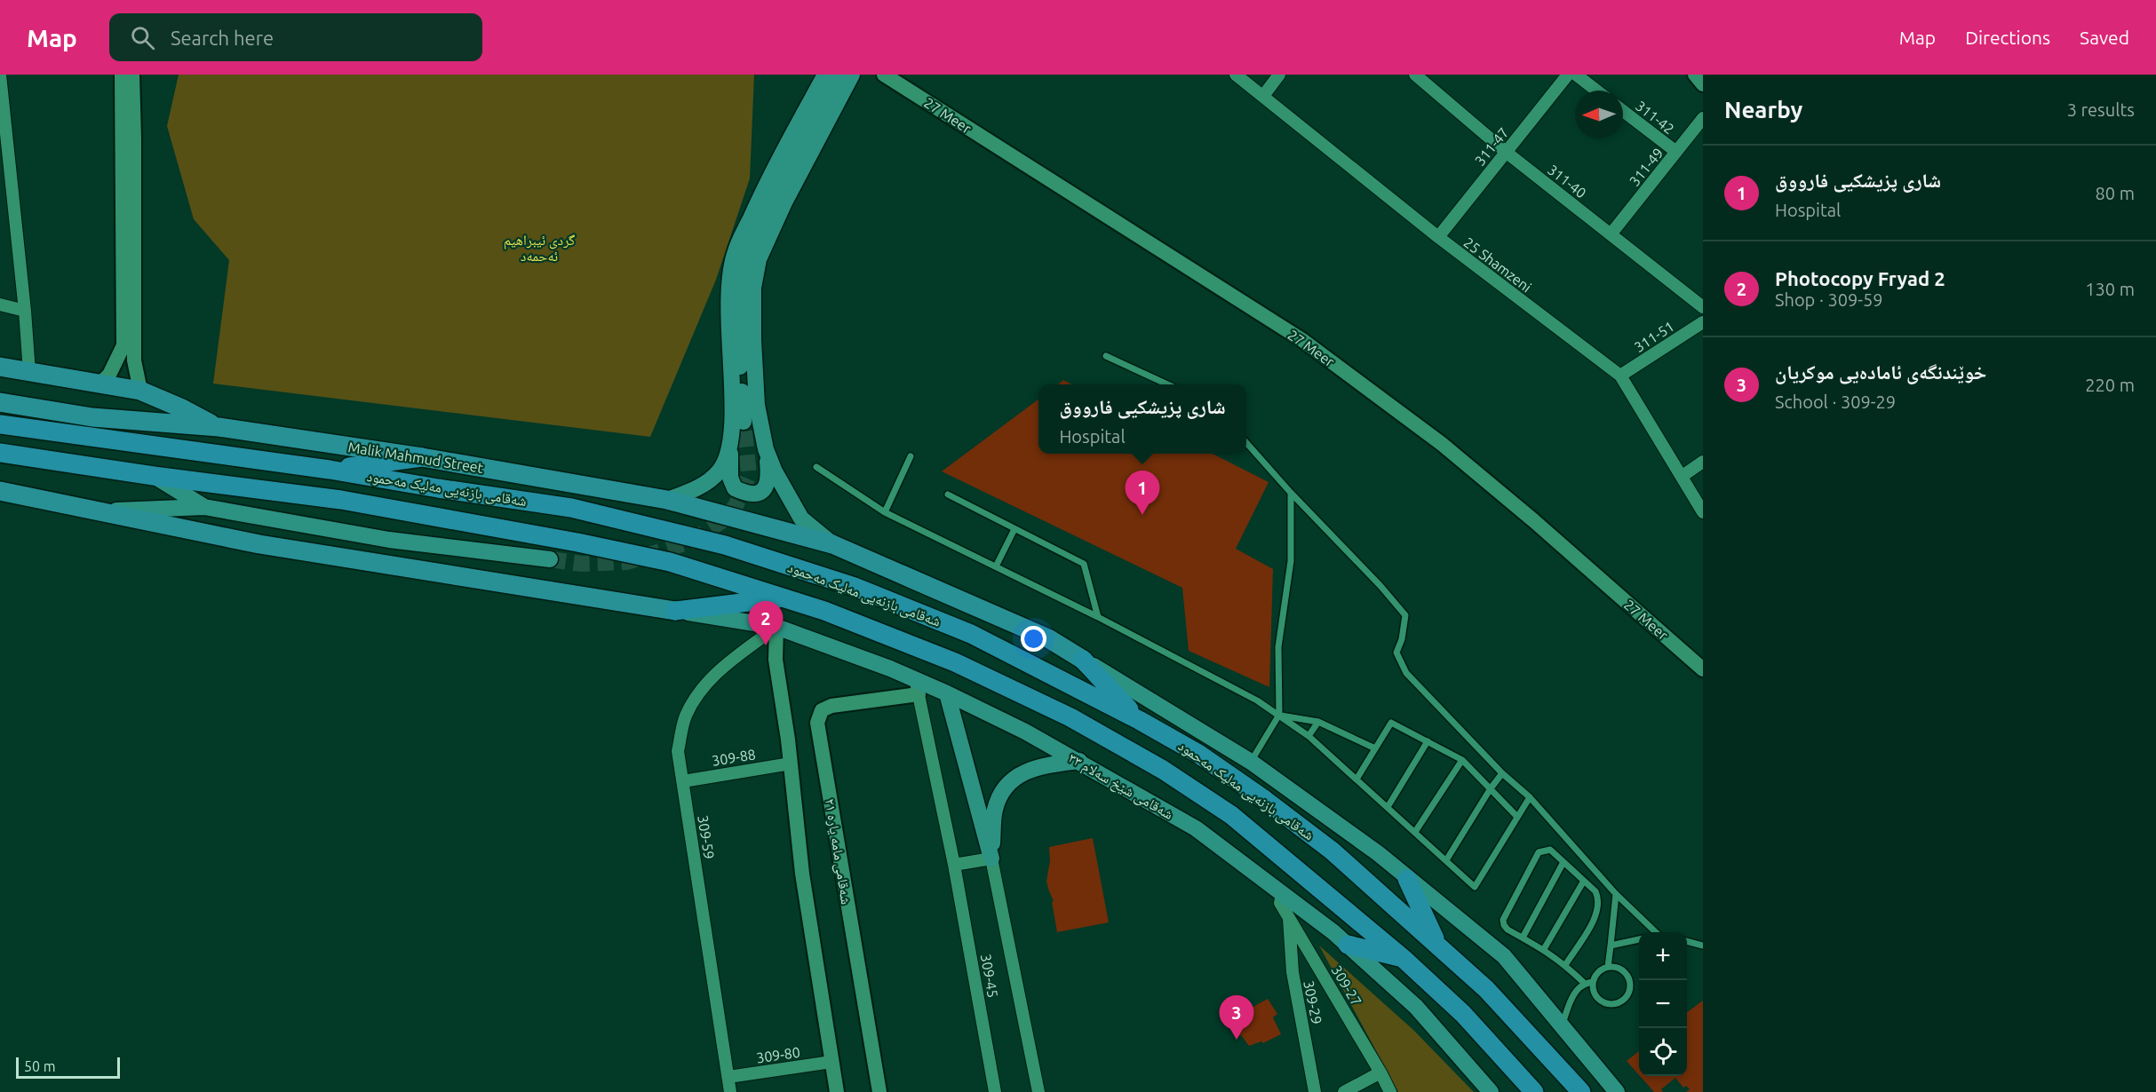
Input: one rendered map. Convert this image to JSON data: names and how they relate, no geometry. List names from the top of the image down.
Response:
{
  "streets": {
    "highway": ["شەقامی بازنەیی مەلیک مەحمود"],
    "main road": ["Malik Mahmud Street", "شەقامی شێخ سەلام ٣٣"],
    "street": [
      "27 Meer",
      "311-42",
      "311-47",
      "311-49",
      "311-40",
      "25 Shamzeni",
      "311-51",
      "309-88",
      "309-59",
      "شەقامی مامە یارە ٢١",
      "309-45",
      "309-27",
      "309-29",
      "309-80"
    ]
  },
  "crossings": [
    ["311-42", "311-49"],
    ["311-47", "311-40"],
    ["311-47", "25 Shamzeni"],
    ["311-49", "311-40"],
    ["25 Shamzeni", "311-51"],
    ["309-88", "309-59"],
    ["شەقامی شێخ سەلام ٣٣", "309-59"],
    ["شەقامی شێخ سەلام ٣٣", "شەقامی مامە یارە ٢١"],
    ["شەقامی شێخ سەلام ٣٣", "309-45"],
    ["شەقامی شێخ سەلام ٣٣", "309-27"],
    ["309-59", "309-80"],
    ["شەقامی مامە یارە ٢١", "309-45"],
    ["309-27", "309-29"]
  ],
  "parks": ["گردی ئیبراھیم ئەحمەد"],
  "scale_bar": "50 m",
  "north": "left",
  "page": {
    "header": "Map",
    "search": "Search here",
    "nav": ["Map", "Directions", "Saved"],
    "heading": ["Nearby", "3 results"],
    "list": [
      {
        "mark": "1",
        "name": "شاری پزیشکیی فارووق",
        "note": "Hospital",
        "value": "80 m"
      },
      {
        "mark": "2",
        "name": "Photocopy Fryad 2",
        "note": "Shop · 309-59",
        "value": "130 m"
      },
      {
        "mark": "3",
        "name": "خوێندنگەی ئامادەیی موکریان",
        "note": "School · 309-29",
        "value": "220 m"
      }
    ],
    "popup": ["شاری پزیشکیی فارووق", "Hospital"],
    "pins": ["1", "2", "3"],
    "map_buttons": ["+", "−"],
    "scale": "50 m"
  }
}
